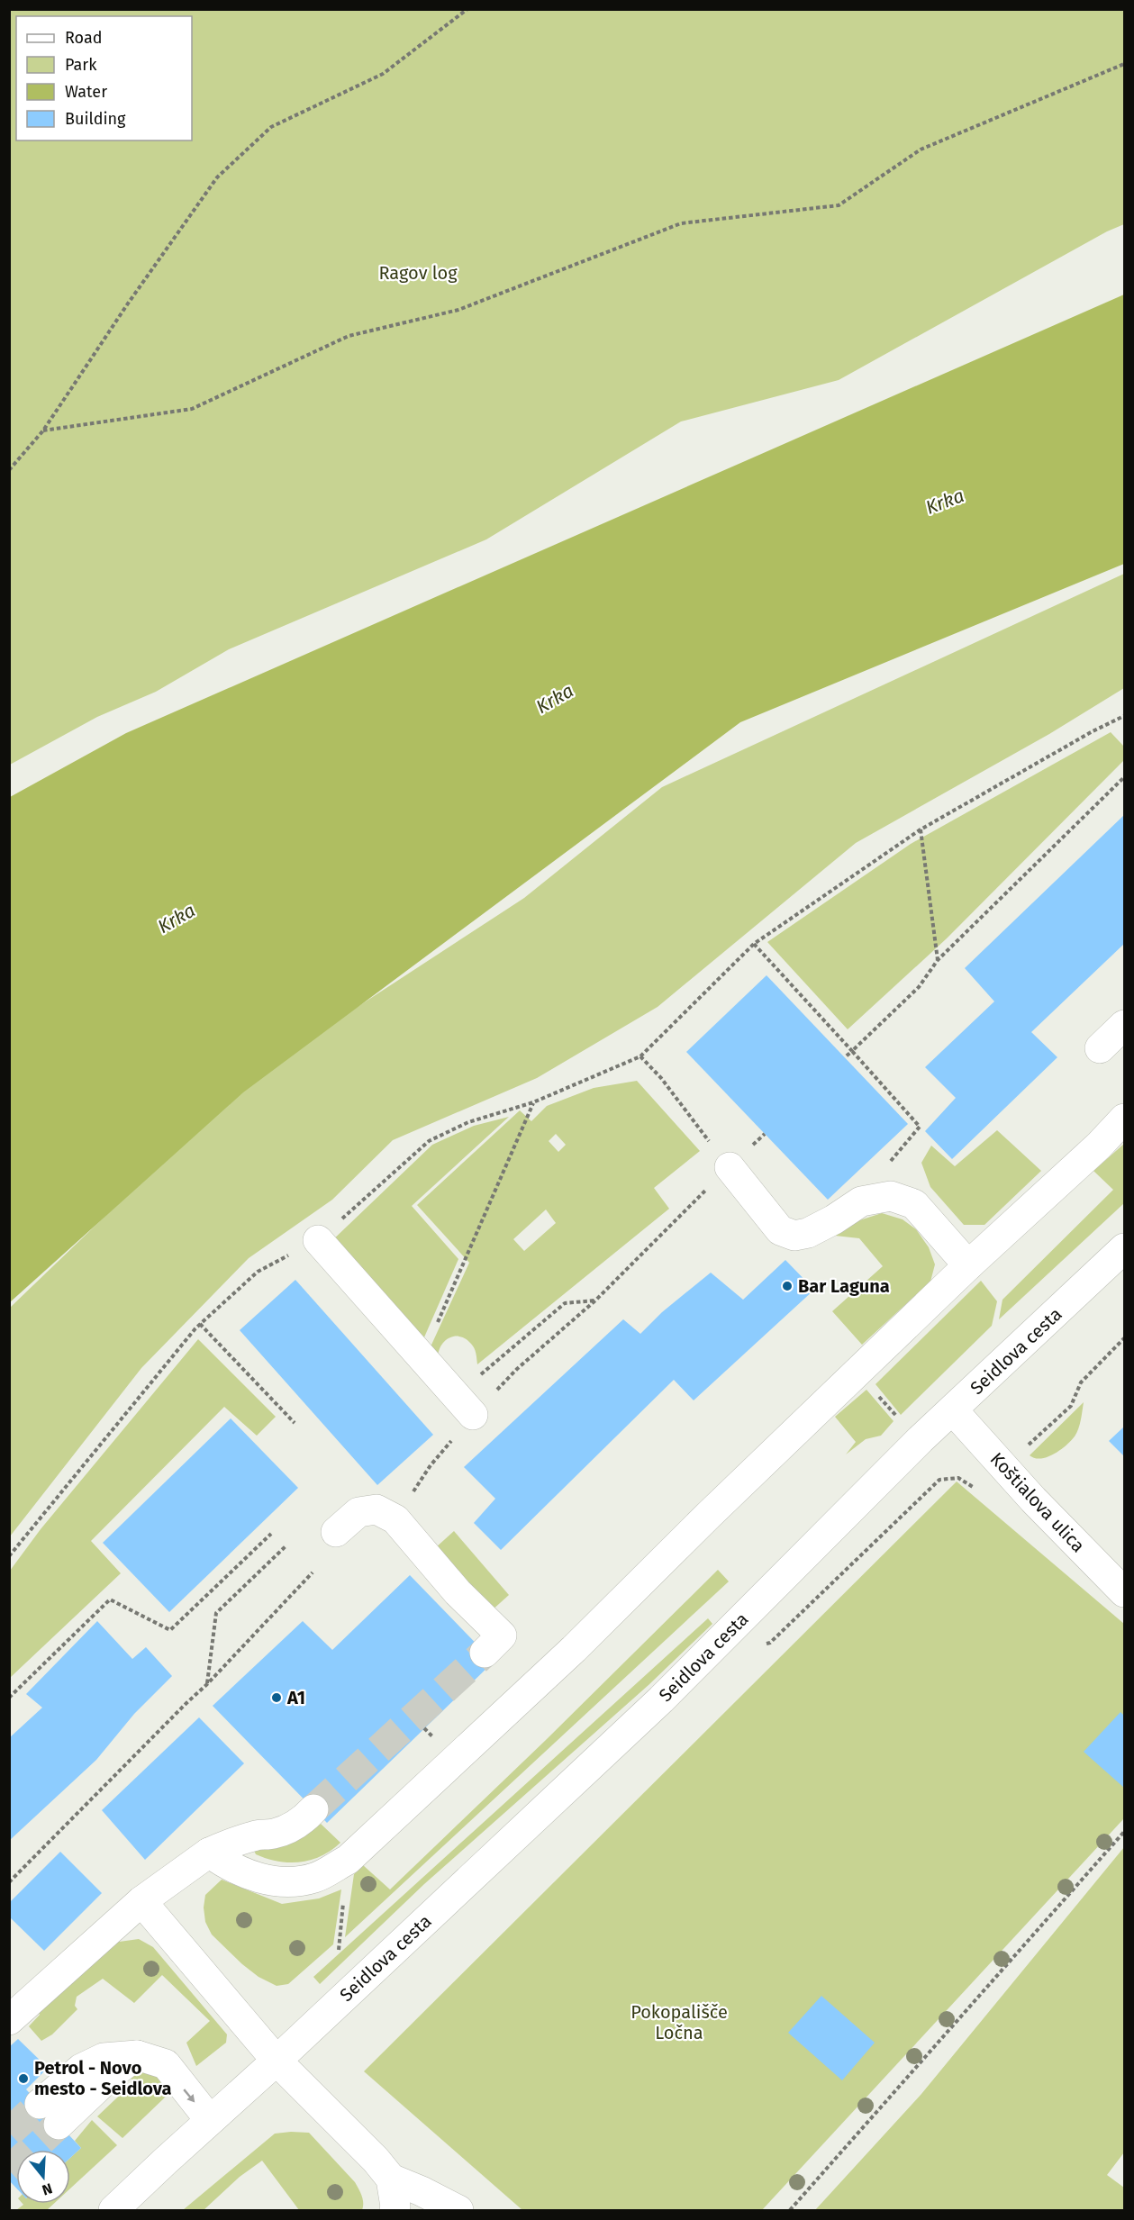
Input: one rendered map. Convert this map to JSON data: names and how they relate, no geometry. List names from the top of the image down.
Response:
{
  "streets": {
    "street": ["Seidlova cesta", "Koštialova ulica"]
  },
  "crossings": [
    ["Seidlova cesta", "Koštialova ulica"]
  ],
  "water": ["Krka"],
  "parks": ["Ragov log", "Pokopališče Ločna"],
  "places": ["Bar Laguna", "A1", "Petrol - Novo mesto - Seidlova"],
  "legend": [
    "Road",
    "Park",
    "Water",
    "Building"
  ],
  "north": "bottom"
}
